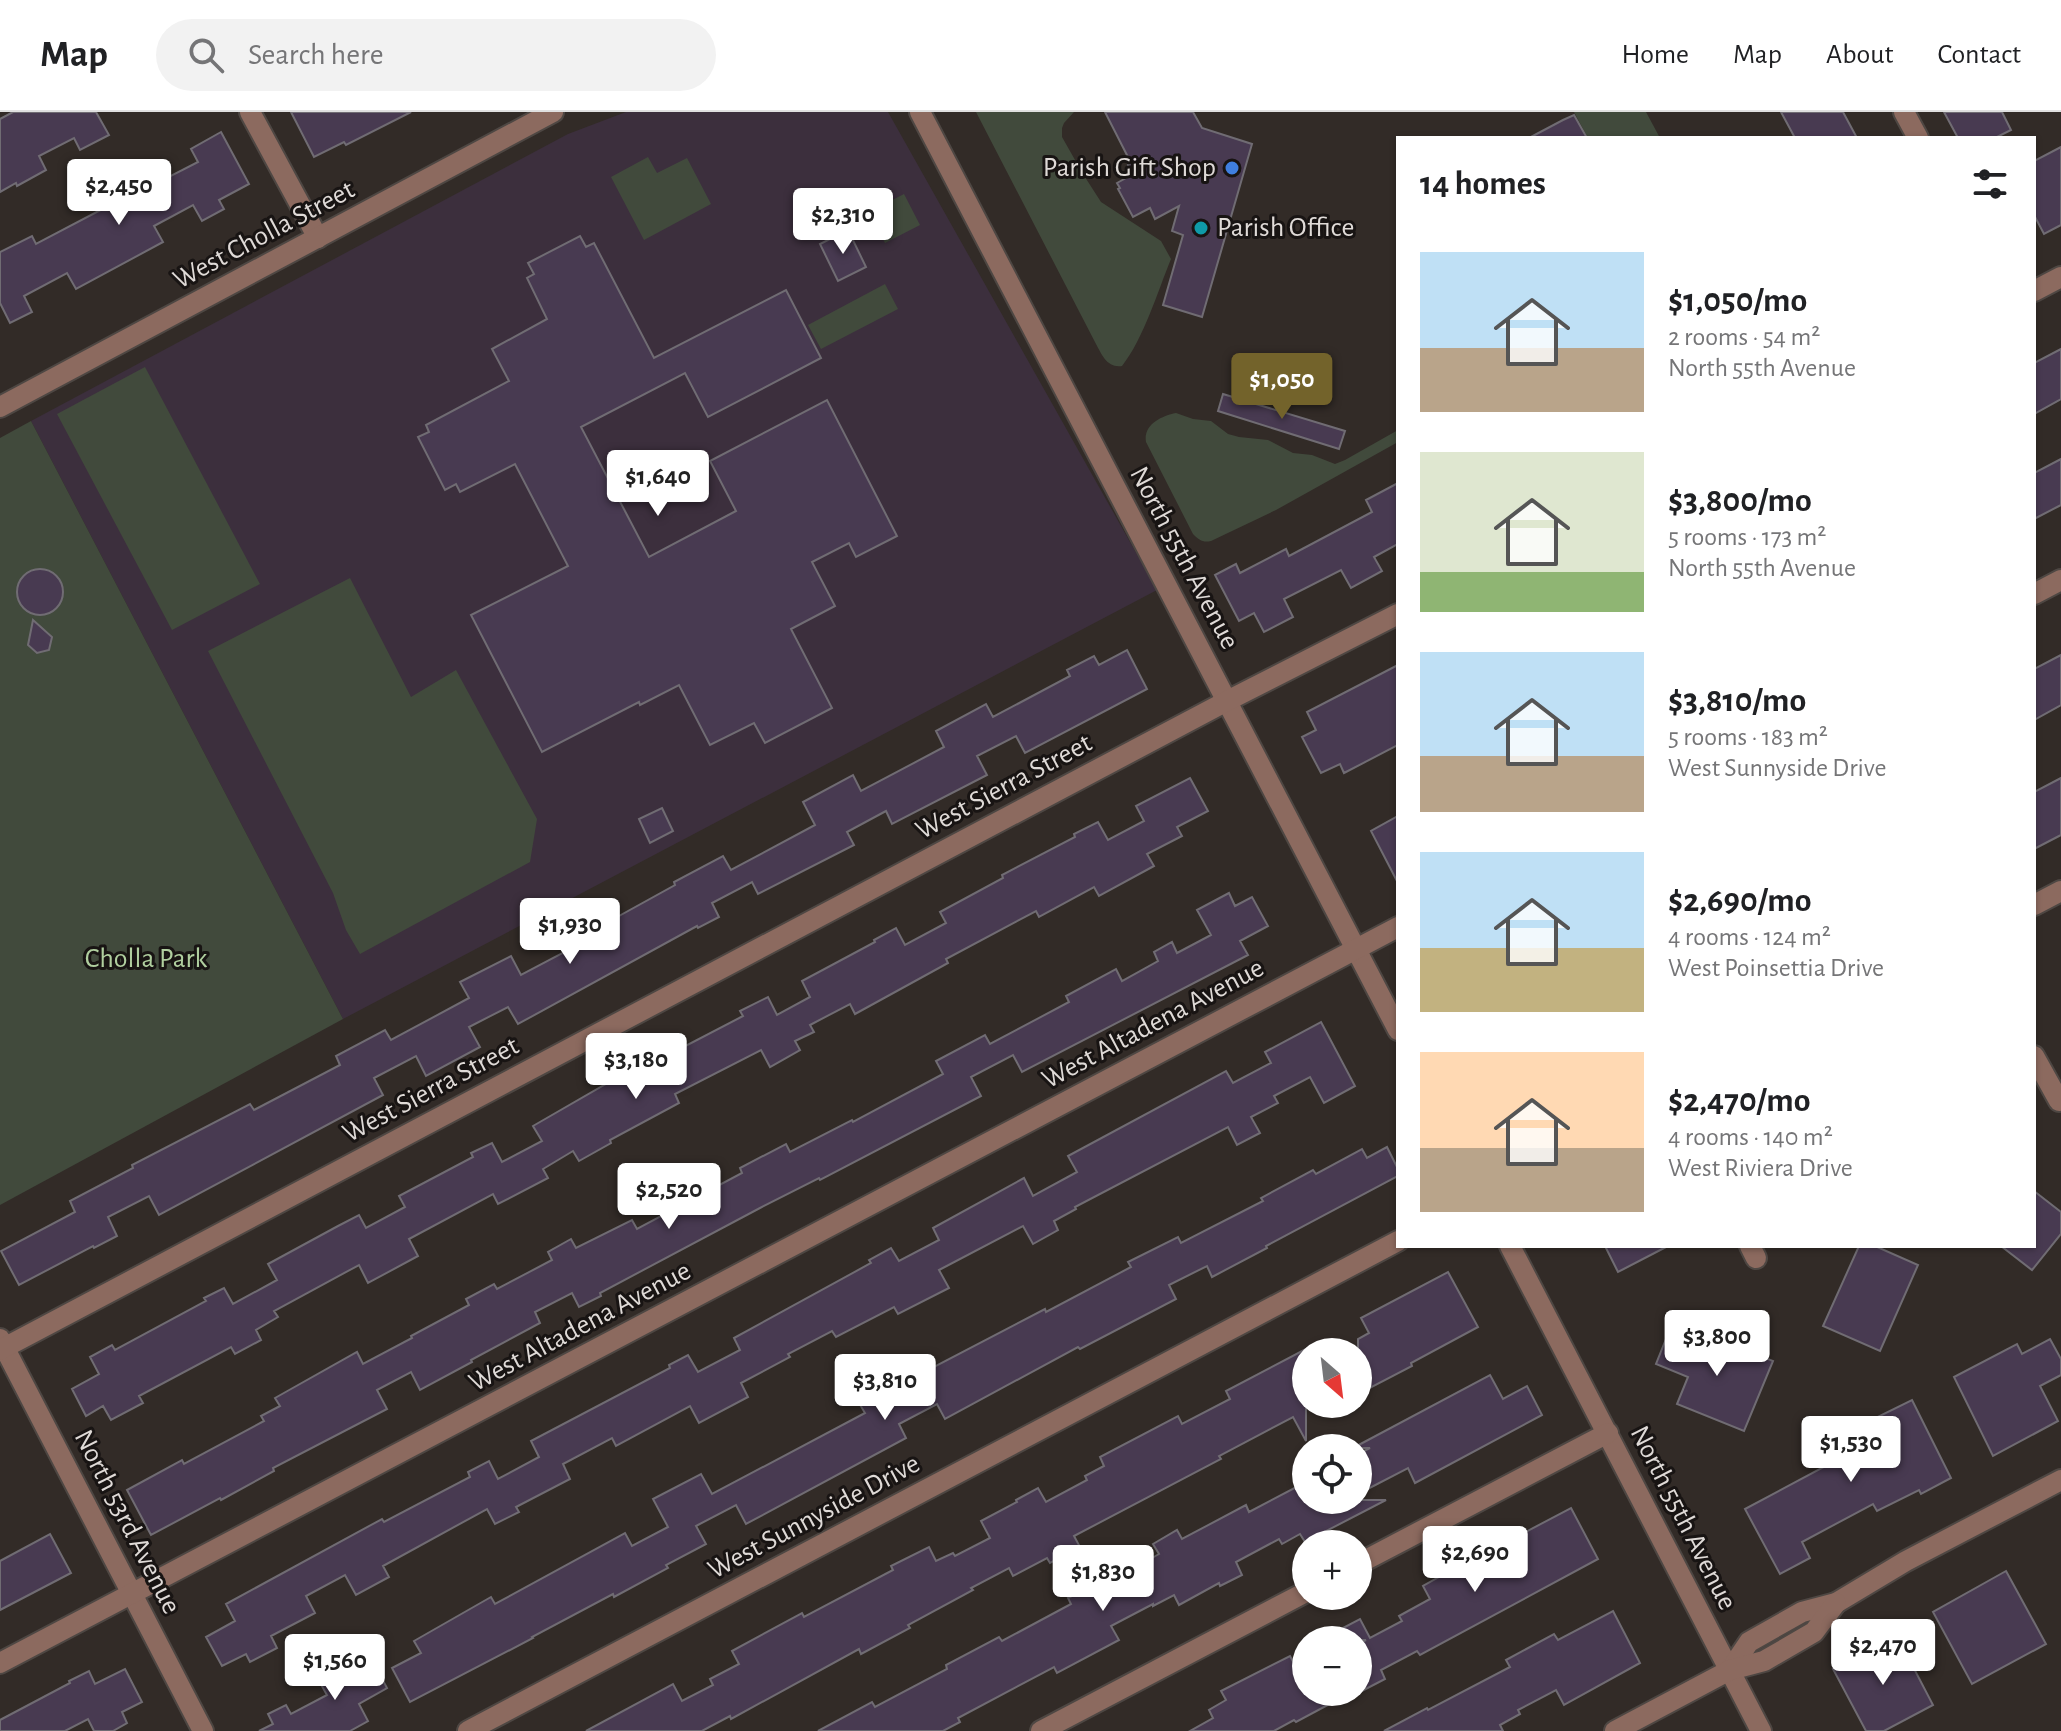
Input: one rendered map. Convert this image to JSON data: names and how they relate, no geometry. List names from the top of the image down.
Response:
{
  "streets": {
    "street": [
      "West Cholla Street",
      "North 55th Avenue",
      "West Sierra Street",
      "West Altadena Avenue",
      "West Sunnyside Drive",
      "North 53rd Avenue"
    ]
  },
  "crossings": [
    ["North 55th Avenue", "West Sierra Street"],
    ["North 55th Avenue", "West Altadena Avenue"],
    ["West Sierra Street", "North 53rd Avenue"],
    ["West Altadena Avenue", "North 53rd Avenue"]
  ],
  "parks": ["Cholla Park"],
  "places": ["Parish Gift Shop", "Parish Office"],
  "north": "bottom right",
  "page": {
    "header": "Map",
    "search": "Search here",
    "nav": [
      "Home",
      "Map",
      "About",
      "Contact"
    ],
    "heading": "14 homes",
    "price": [
      "$2,450",
      "$2,310",
      "$1,050",
      "$1,640",
      "$1,930",
      "$3,180",
      "$2,520",
      "$3,800",
      "$3,810",
      "$1,530",
      "$2,690",
      "$1,830",
      "$2,470",
      "$1,560"
    ],
    "list": [
      {
        "name": "$1,050/mo",
        "note": "2 rooms · 54 m² · North 55th Avenue"
      },
      {
        "name": "$3,800/mo",
        "note": "5 rooms · 173 m² · North 55th Avenue"
      },
      {
        "name": "$3,810/mo",
        "note": "5 rooms · 183 m² · West Sunnyside Drive"
      },
      {
        "name": "$2,690/mo",
        "note": "4 rooms · 124 m² · West Poinsettia Drive"
      },
      {
        "name": "$2,470/mo",
        "note": "4 rooms · 140 m² · West Riviera Drive"
      }
    ],
    "map_buttons": ["+", "−"]
  }
}
